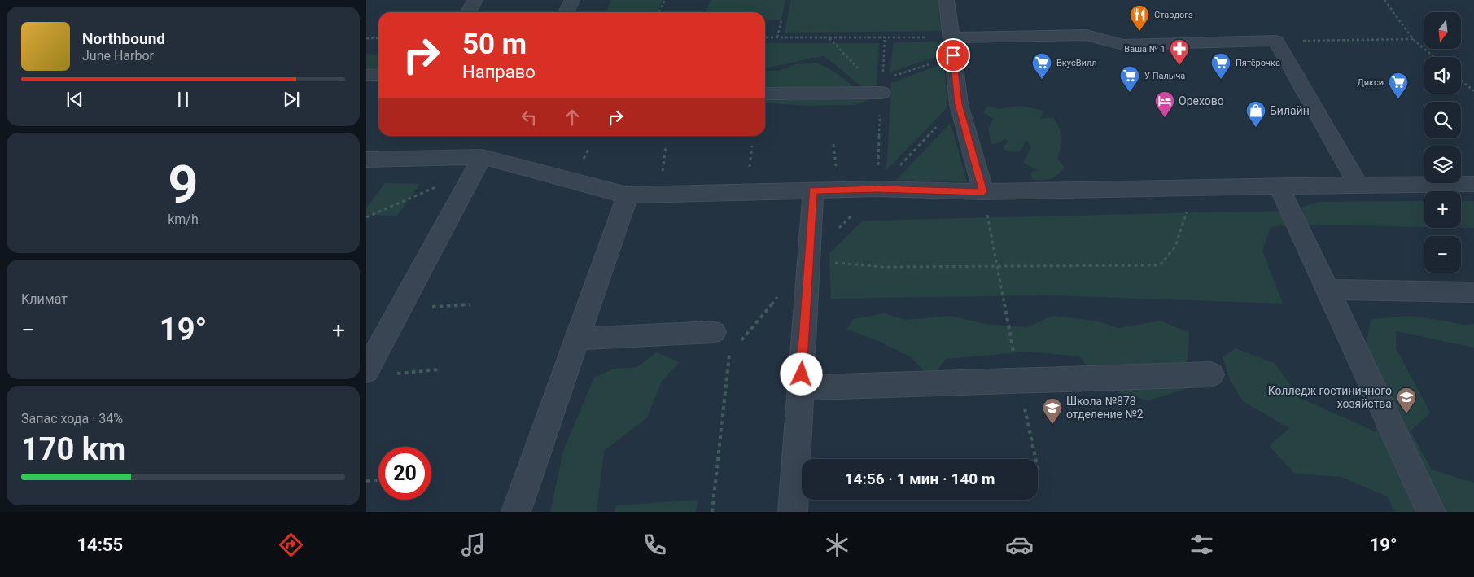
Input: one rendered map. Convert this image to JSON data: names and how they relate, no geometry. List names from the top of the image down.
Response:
{
  "places": {
    "restaurant": ["Стардогs"],
    "pharmacy": ["Ваша № 1"],
    "supermarket": [
      "ВкусВилл",
      "Пятёрочка",
      "У Палыча",
      "Дикси"
    ],
    "hotel": ["Орехово"],
    "shop": ["Билайн"],
    "school or university": ["Колледж гостиничного хозяйcтва", "Школа №878 отделение №2"]
  },
  "north": "bottom",
  "page": {
    "map_buttons": ["+", "−"],
    "turn": ["50 m", "Направо"],
    "song": ["Northbound", "June Harbor"],
    "tile": [
      ["9", "km/h"],
      "Климат",
      ["Запас хода · 34%", "170 km"]
    ],
    "heat": ["−", "19°", "+"],
    "limit": "20",
    "trip": "14:56 · 1 мин · 140 m",
    "tabs": ["14:55", "19°"]
  }
}
